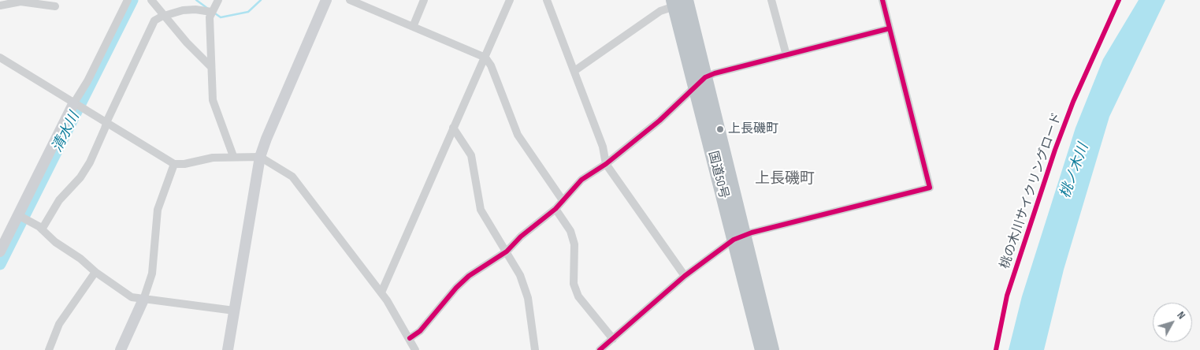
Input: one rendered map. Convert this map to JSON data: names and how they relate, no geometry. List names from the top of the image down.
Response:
{
  "streets": {
    "highway": ["国道50号"],
    "cycle path": ["桃の木川サイクリングロード"]
  },
  "districts": ["上長磯町"],
  "water": ["清水川", "桃ノ木川"],
  "places": ["上長磯町"],
  "north": "top right"
}
